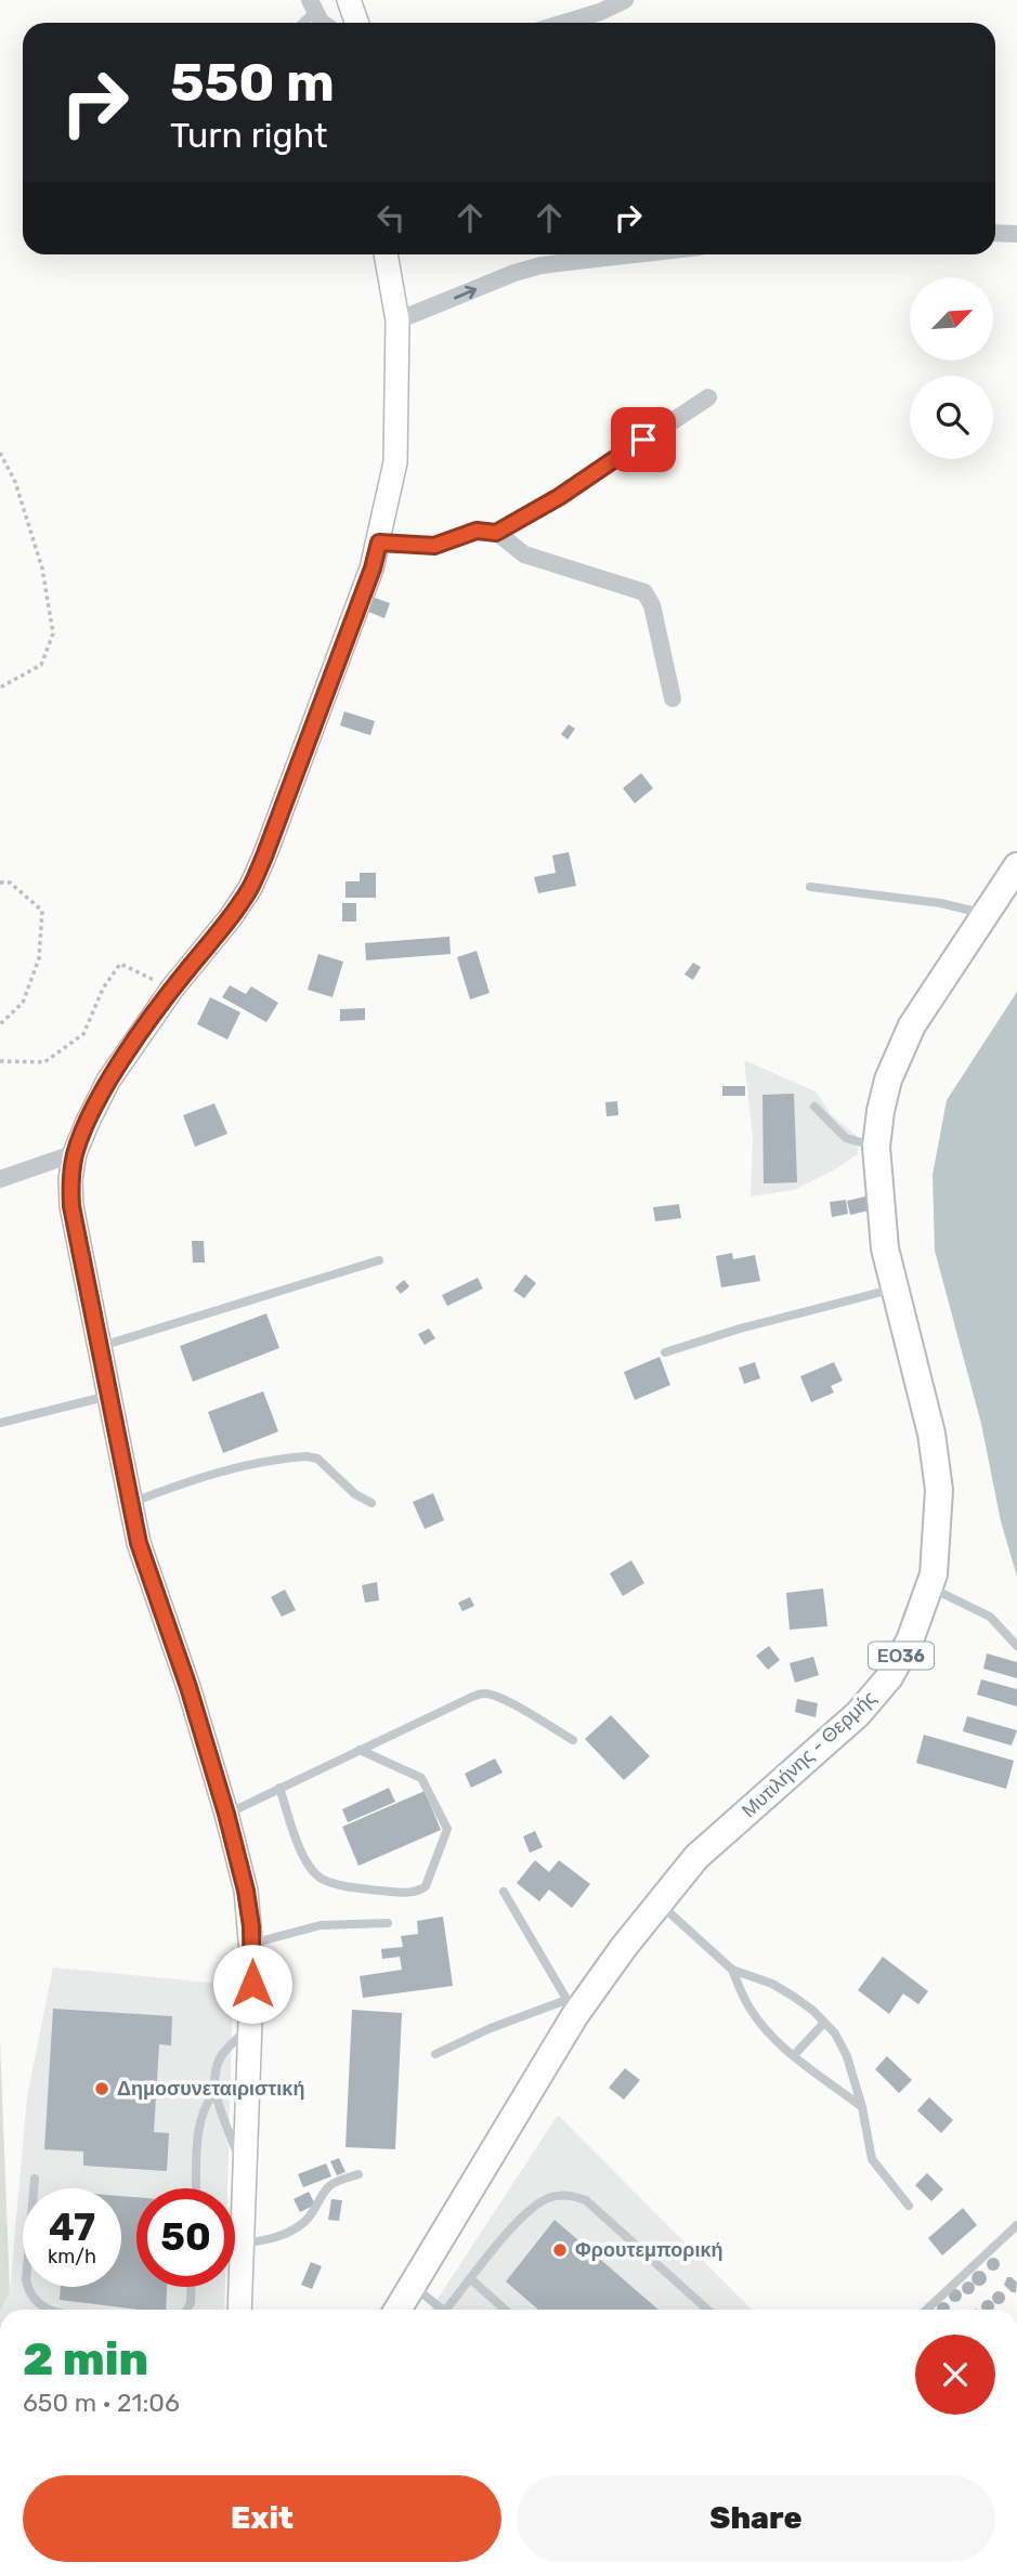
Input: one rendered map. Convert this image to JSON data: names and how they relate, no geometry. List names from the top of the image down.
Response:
{
  "streets": {
    "main road": ["ΕΟ36", "Μυτιλήνης - Θερμής"]
  },
  "places": ["Δημοσυνεταιριστική", "Φρουτεμπορική"],
  "north": "top right",
  "page": {
    "turn": ["550 m", "Turn right"],
    "speed": "47 km/h",
    "limit": "50",
    "heading": ["2 min", "650 m · 21:06"],
    "buttons": ["Exit", "Share"]
  }
}
